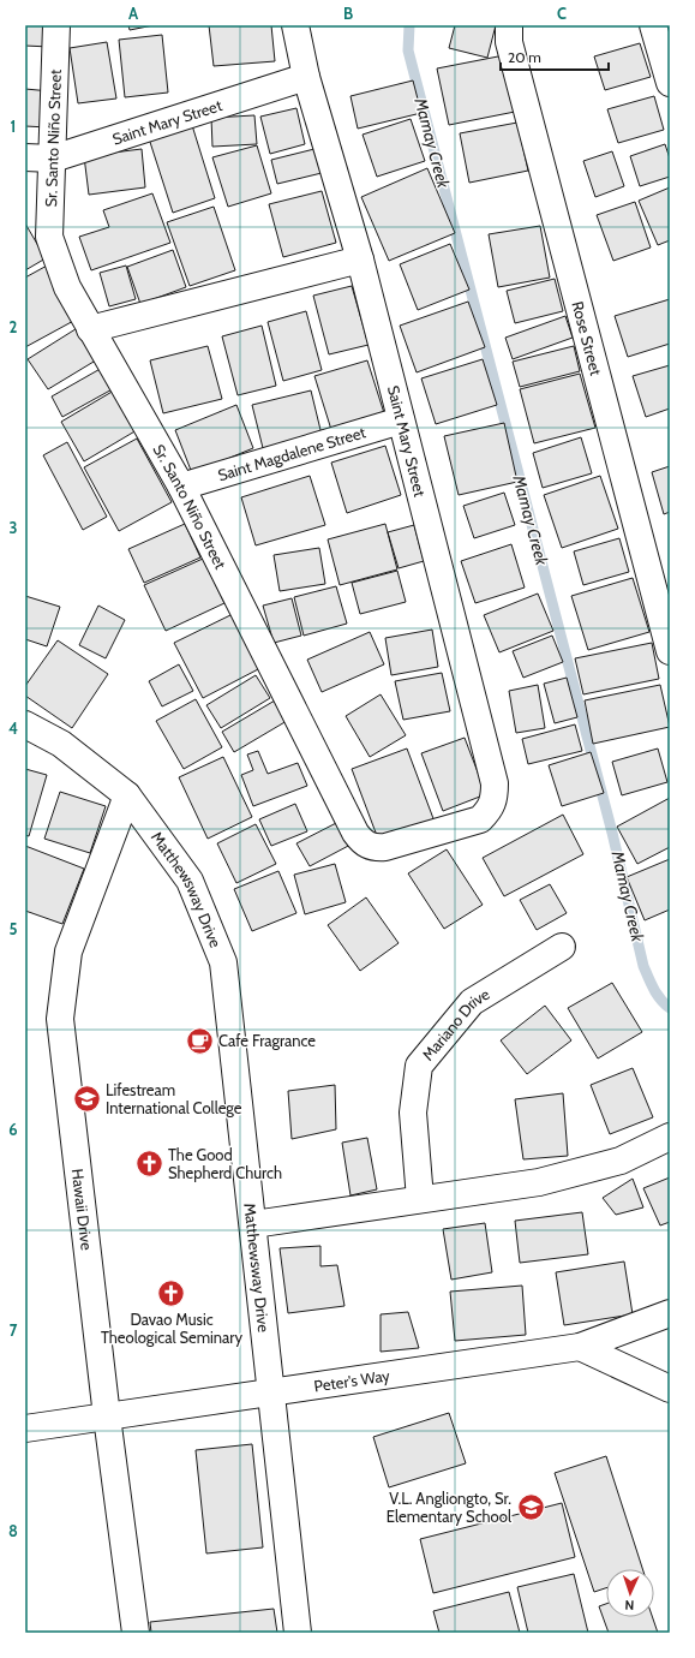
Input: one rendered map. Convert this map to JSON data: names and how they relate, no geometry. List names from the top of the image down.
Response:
{
  "streets": {
    "street": [
      "Saint Mary Street",
      "Sr. Santo Niño Street",
      "Rose Street",
      "Saint Magdalene Street",
      "Matthewsway Drive",
      "Mariano Drive",
      "Hawaii Drive",
      "Peter's Way"
    ]
  },
  "crossings": [
    ["Saint Mary Street", "Sr. Santo Niño Street"],
    ["Saint Mary Street", "Saint Magdalene Street"],
    ["Sr. Santo Niño Street", "Saint Magdalene Street"],
    ["Matthewsway Drive", "Hawaii Drive"],
    ["Matthewsway Drive", "Peter's Way"],
    ["Hawaii Drive", "Peter's Way"]
  ],
  "water": ["Mamay Creek"],
  "places": {
    "cafe": ["Cafe Fragrance"],
    "school or university": ["Lifestream International College", "V.L. Angliongto, Sr. Elementary School"],
    "church": ["The Good Shepherd Church", "Davao Music Theological Seminary"]
  },
  "scale_bar": "20 m",
  "north": "bottom",
  "grid": {
    "columns": ["A", "B", "C"],
    "rows": [
      "1",
      "2",
      "3",
      "4",
      "5",
      "6",
      "7",
      "8"
    ]
  }
}
